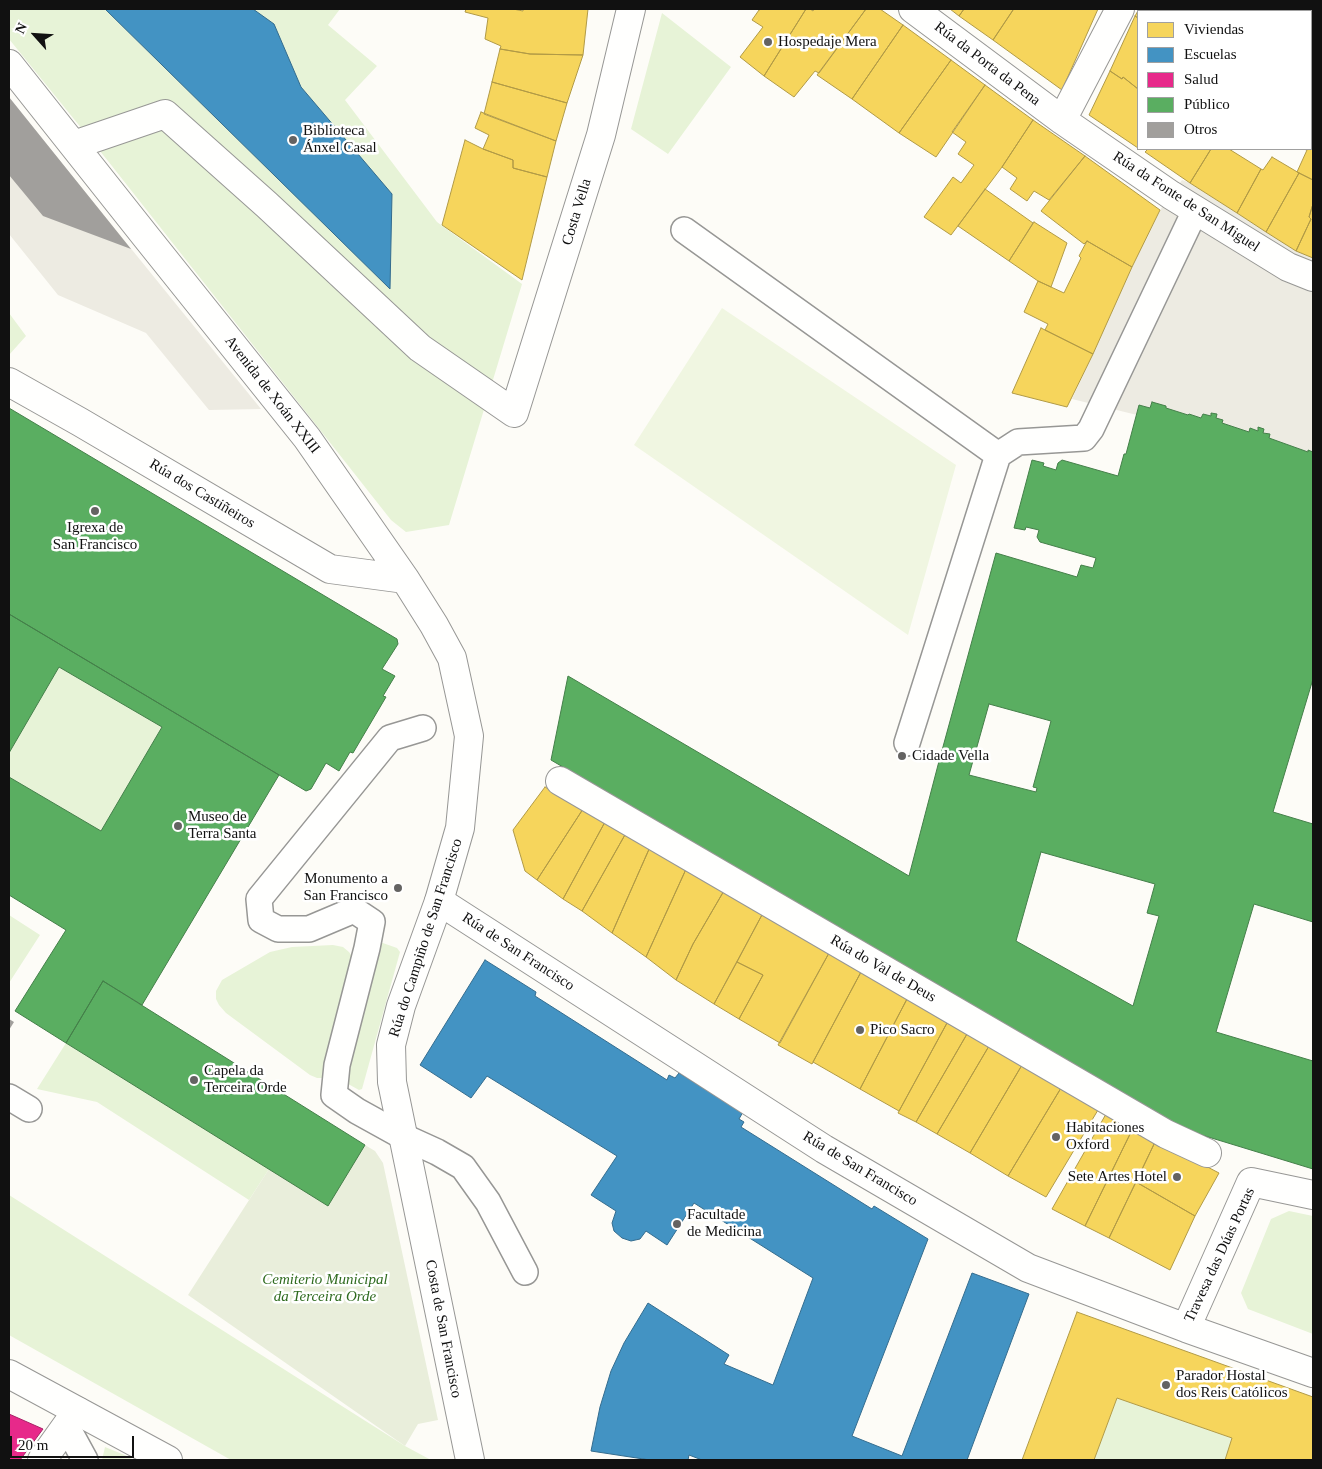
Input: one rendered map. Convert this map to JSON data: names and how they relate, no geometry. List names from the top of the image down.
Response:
{
  "streets": {
    "street": [
      "Rúa da Porta da Pena",
      "Rúa da Fonte de San Miguel",
      "Costa Vella",
      "Avenida de Xoán XXIII",
      "Rúa dos Castiñeiros",
      "Rúa do Campiño de San Francisco",
      "Rúa de San Francisco",
      "Rúa do Val de Deus",
      "Travesa das Dúas Portas",
      "Costa de San Francisco"
    ]
  },
  "crossings": [
    ["Rúa da Porta da Pena", "Rúa da Fonte de San Miguel"],
    ["Costa Vella", "Avenida de Xoán XXIII"],
    ["Avenida de Xoán XXIII", "Rúa dos Castiñeiros"],
    ["Avenida de Xoán XXIII", "Rúa do Campiño de San Francisco"],
    ["Rúa do Campiño de San Francisco", "Rúa de San Francisco"],
    ["Rúa do Campiño de San Francisco", "Costa de San Francisco"],
    ["Rúa de San Francisco", "Travesa das Dúas Portas"]
  ],
  "parks": ["Cemiterio Municipal da Terceira Orde"],
  "places": [
    "Hospedaje Mera",
    "Biblioteca Ánxel Casal",
    "Igrexa de San Francisco",
    "Cidade Vella",
    "Museo de Terra Santa",
    "Monumento a San Francisco",
    "Pico Sacro",
    "Capela da Terceira Orde",
    "Habitaciones Oxford",
    "Sete Artes Hotel",
    "Facultade de Medicina",
    "Parador Hostal dos Reis Católicos"
  ],
  "legend": [
    "Viviendas",
    "Escuelas",
    "Salud",
    "Público",
    "Otros"
  ],
  "scale_bar": "20 m",
  "north": "top left"
}
